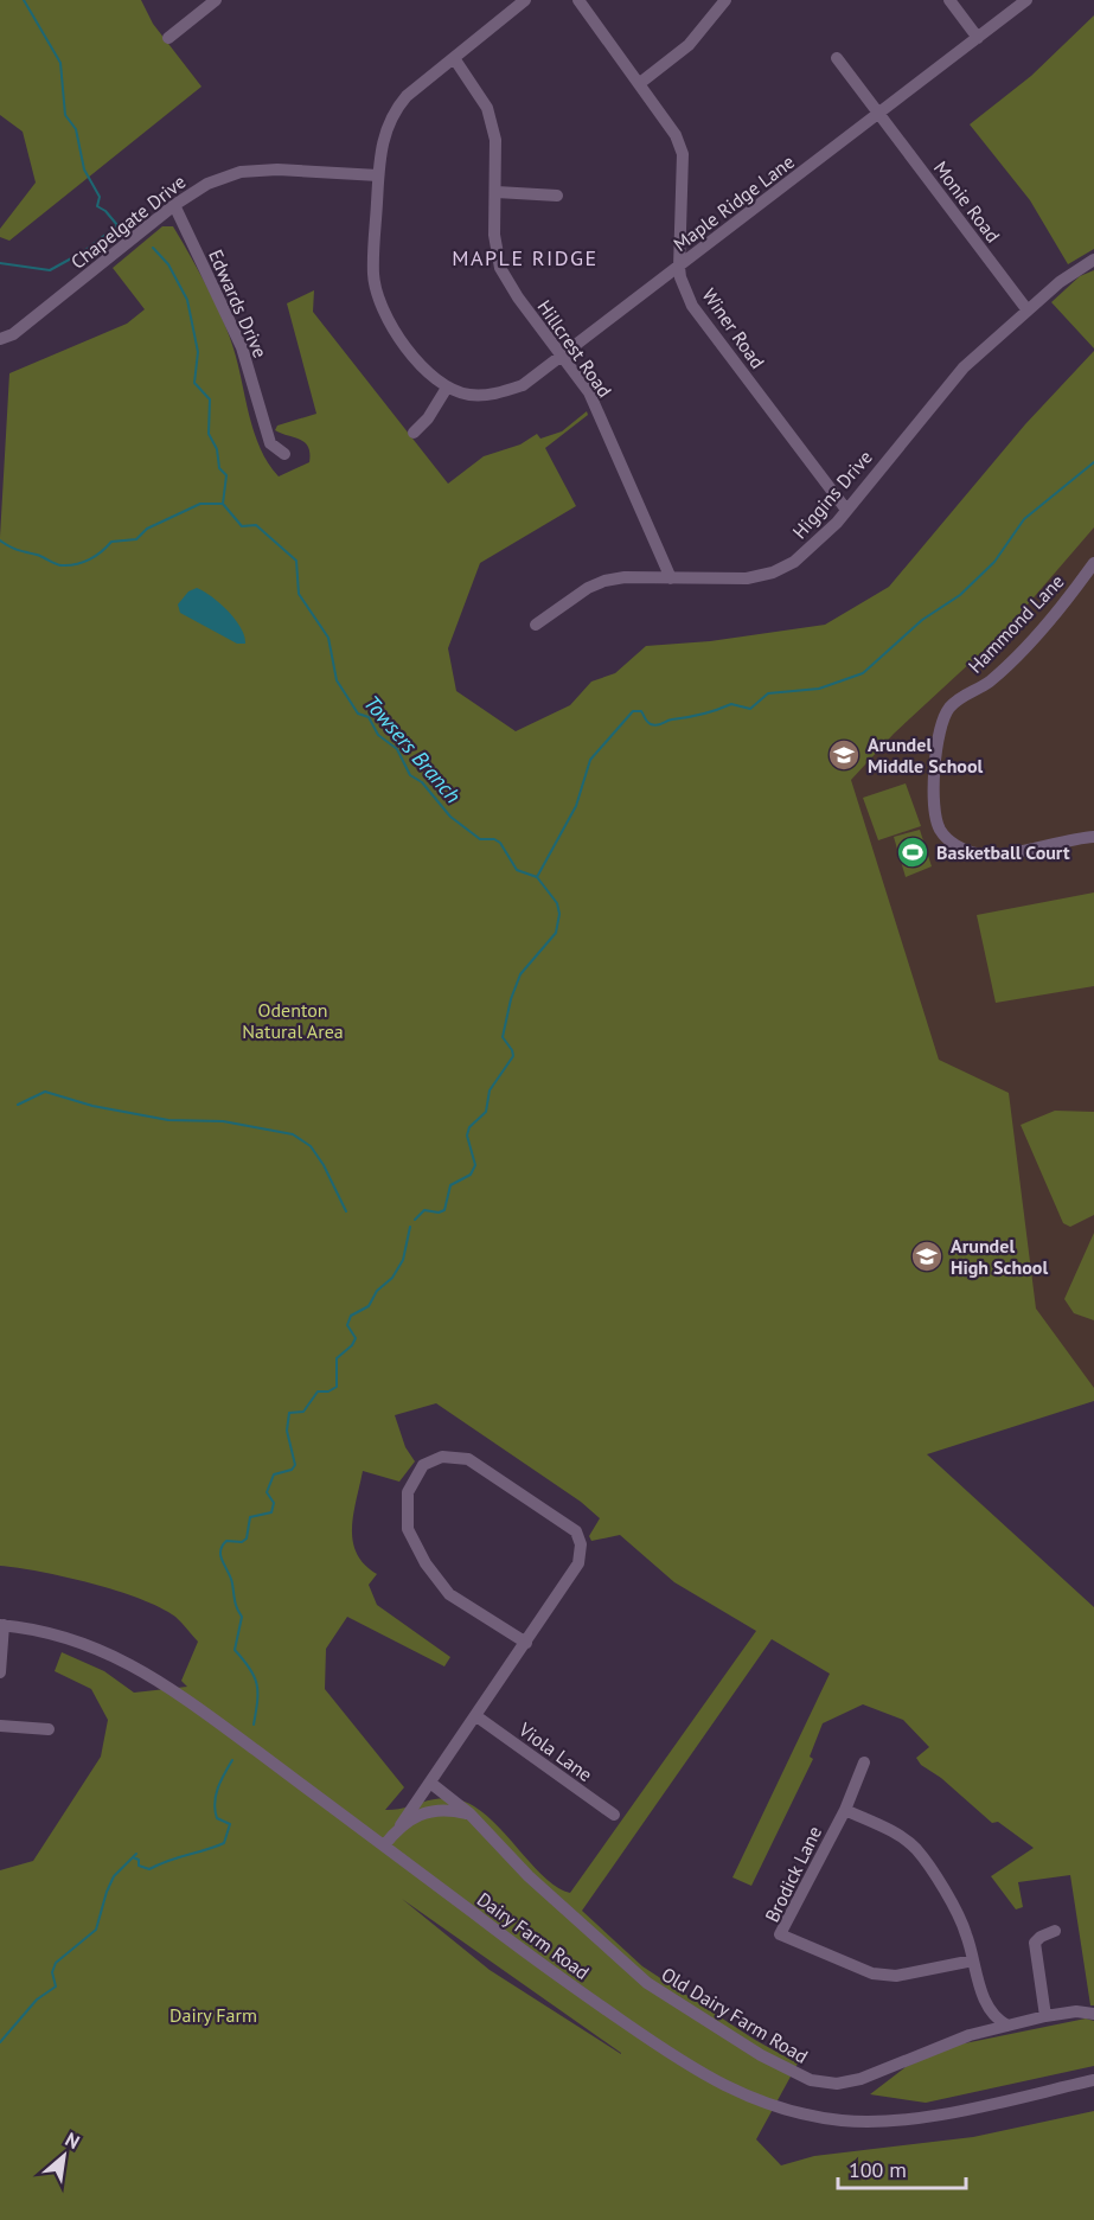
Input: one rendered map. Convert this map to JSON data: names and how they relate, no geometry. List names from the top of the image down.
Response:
{
  "streets": {
    "street": [
      "Monie Road",
      "Maple Ridge Lane",
      "Chapelgate Drive",
      "Edwards Drive",
      "Winer Road",
      "Hillcrest Road",
      "Higgins Drive",
      "Hammond Lane",
      "Viola Lane",
      "Brodick Lane",
      "Dairy Farm Road",
      "Old Dairy Farm Road"
    ]
  },
  "crossings": [
    ["Monie Road", "Maple Ridge Lane"],
    ["Monie Road", "Higgins Drive"],
    ["Maple Ridge Lane", "Winer Road"],
    ["Maple Ridge Lane", "Hillcrest Road"],
    ["Chapelgate Drive", "Edwards Drive"],
    ["Winer Road", "Higgins Drive"],
    ["Hillcrest Road", "Higgins Drive"]
  ],
  "districts": ["MAPLE RIDGE"],
  "water": ["Towsers Branch"],
  "parks": ["Odenton Natural Area", "Dairy Farm"],
  "places": {
    "school or university": ["Arundel Middle School", "Arundel High School"],
    "sports": ["Basketball Court"]
  },
  "scale_bar": "100 m",
  "north": "top right"
}
